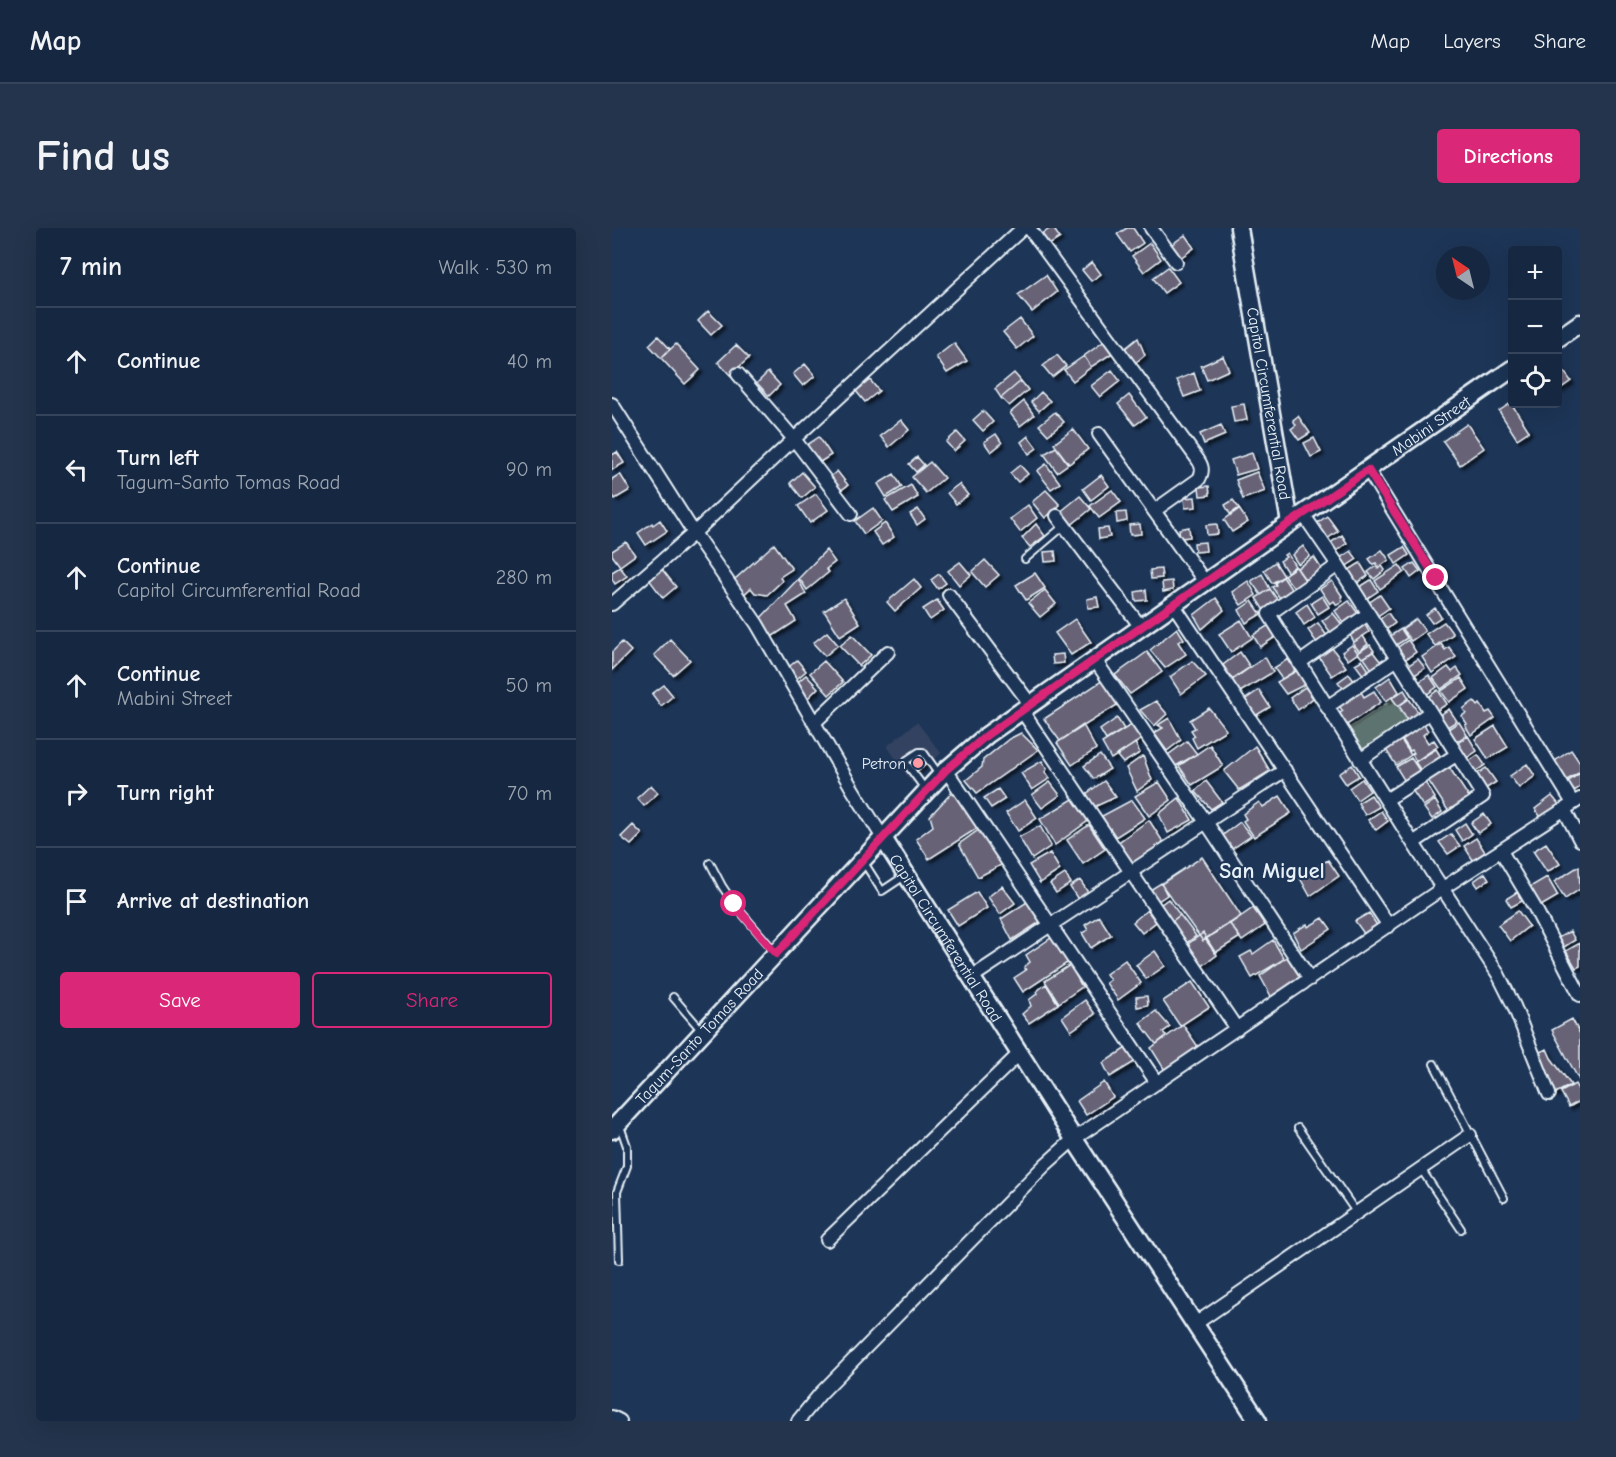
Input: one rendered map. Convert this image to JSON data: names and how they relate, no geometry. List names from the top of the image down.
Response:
{
  "streets": {
    "main road": ["Capitol Circumferential Road", "Mabini Street", "Tagum-Santo Tomas Road"]
  },
  "crossings": [
    ["Capitol Circumferential Road", "Mabini Street"],
    ["Capitol Circumferential Road", "Tagum-Santo Tomas Road"]
  ],
  "districts": ["San Miguel"],
  "places": ["Petron"],
  "north": "top left",
  "page": {
    "header": "Map",
    "nav": ["Map", "Layers", "Share"],
    "buttons": [
      "Directions",
      ["Save", "Share"]
    ],
    "title": "Find us",
    "heading": ["7 min", "Walk · 530 m"],
    "map_buttons": ["+", "−"],
    "list": [
      ["Continue", "40 m"],
      ["Turn left", "Tagum-Santo Tomas Road", "90 m"],
      ["Continue", "Capitol Circumferential Road", "280 m"],
      ["Continue", "Mabini Street", "50 m"],
      ["Turn right", "70 m"],
      "Arrive at destination"
    ]
  }
}
